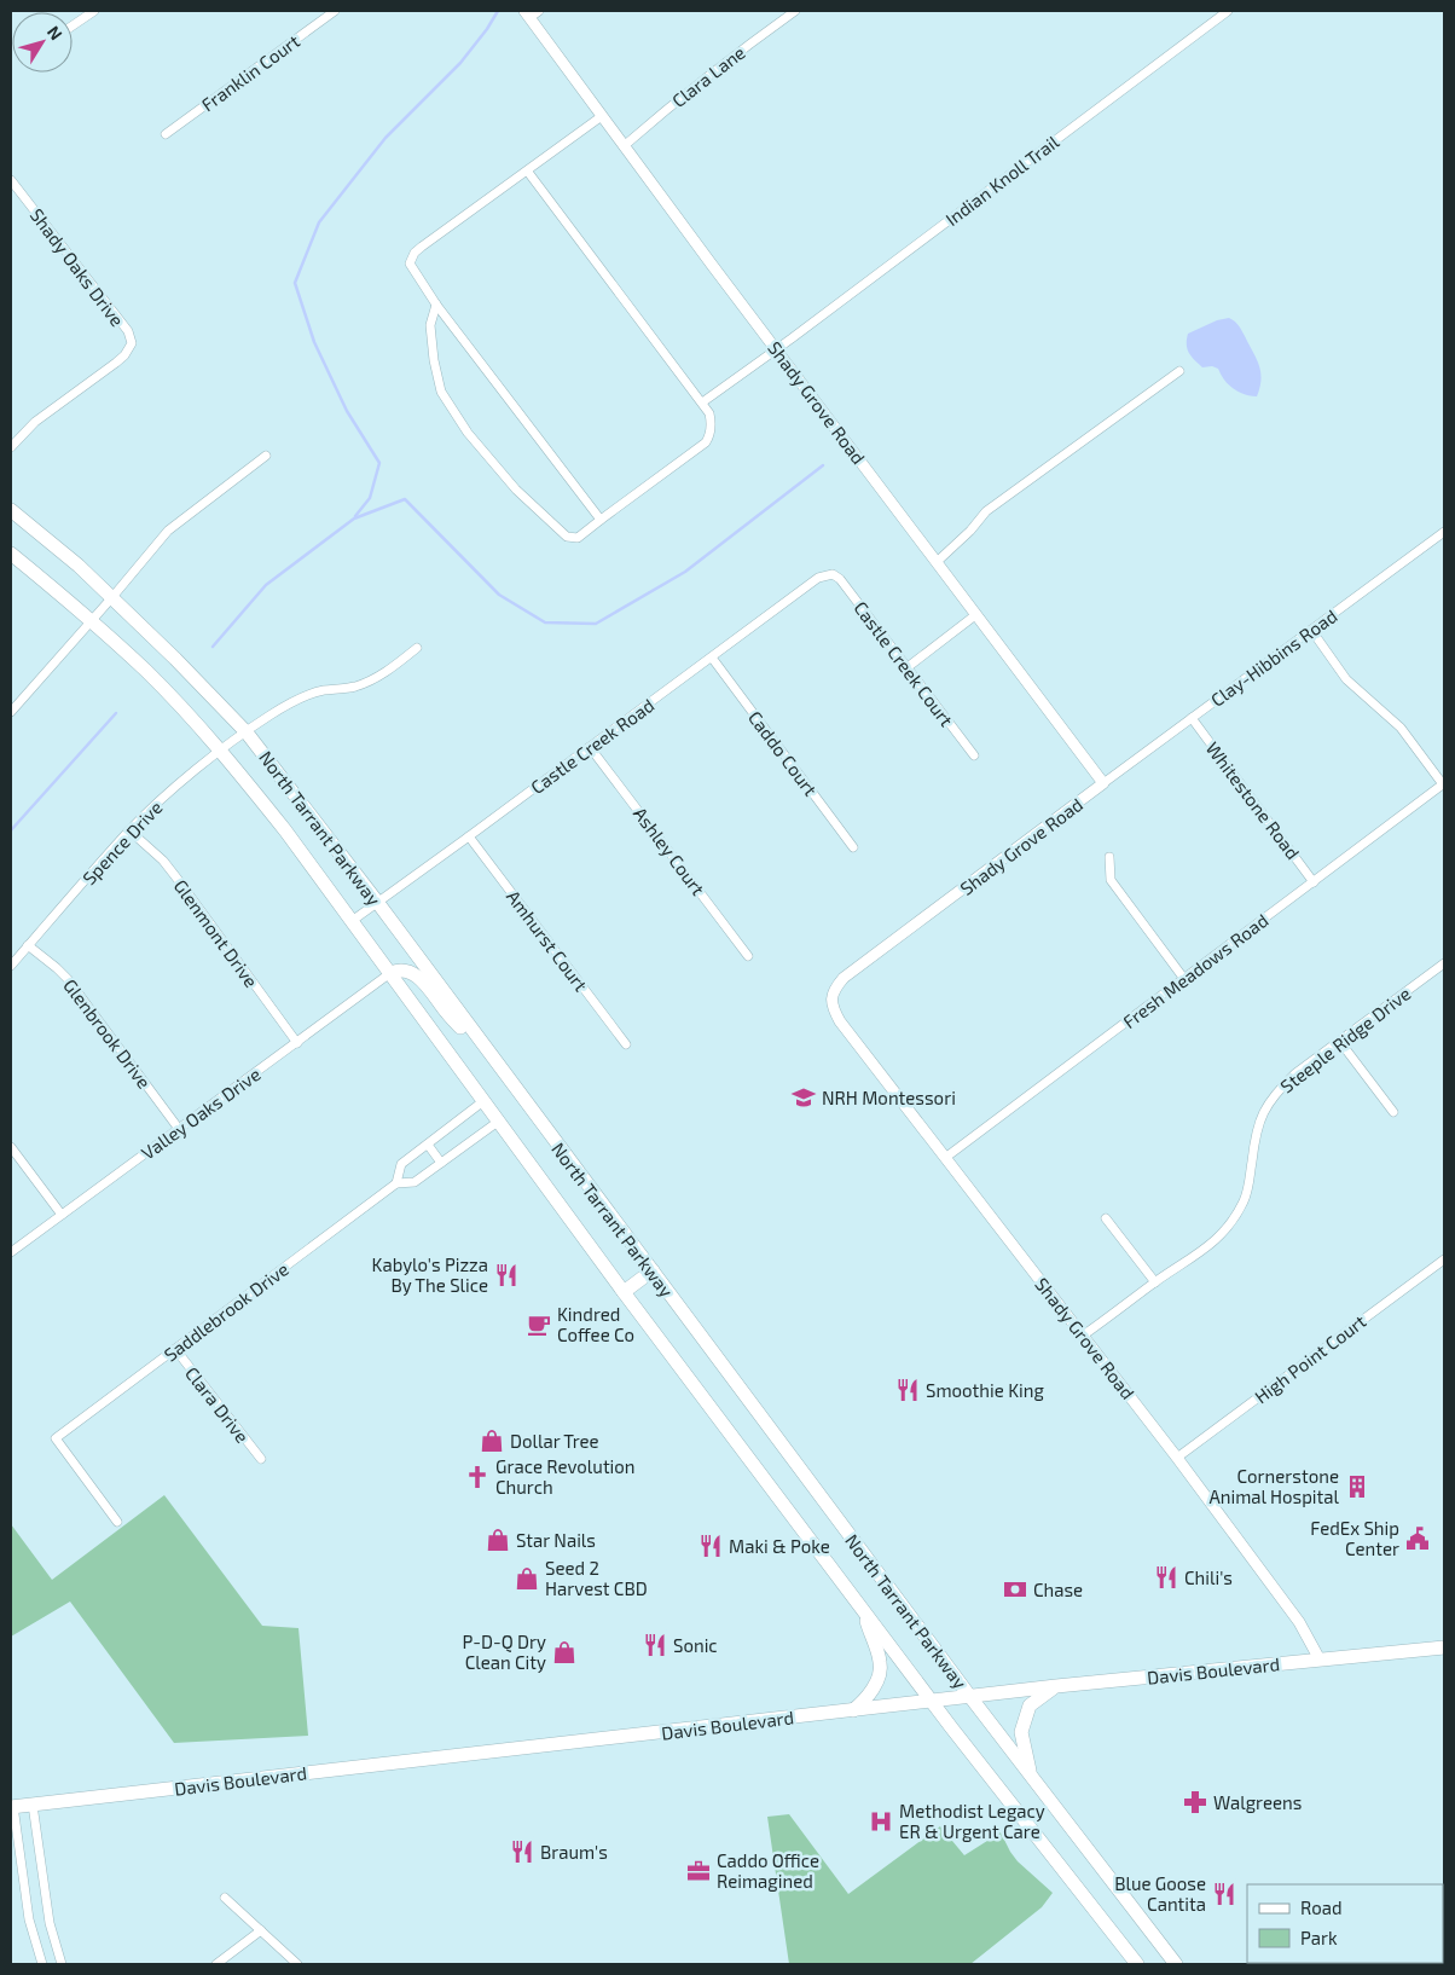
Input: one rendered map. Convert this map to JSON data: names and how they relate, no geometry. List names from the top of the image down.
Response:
{
  "streets": {
    "main road": ["North Tarrant Parkway", "Davis Boulevard"],
    "street": [
      "Franklin Court",
      "Clara Lane",
      "Indian Knoll Trail",
      "Shady Oaks Drive",
      "Shady Grove Road",
      "Clay-Hibbins Road",
      "Castle Creek Court",
      "Castle Creek Road",
      "Caddo Court",
      "Whitestone Road",
      "Spence Drive",
      "Ashley Court",
      "Glenmont Drive",
      "Amhurst Court",
      "Fresh Meadows Road",
      "Glenbrook Drive",
      "Steeple Ridge Drive",
      "Valley Oaks Drive",
      "Saddlebrook Drive",
      "High Point Court",
      "Clara Drive"
    ]
  },
  "crossings": [
    ["Clara Lane", "Shady Grove Road"],
    ["Indian Knoll Trail", "Shady Grove Road"],
    ["Shady Grove Road", "Clay-Hibbins Road"],
    ["Shady Grove Road", "Fresh Meadows Road"],
    ["Shady Grove Road", "Steeple Ridge Drive"],
    ["Shady Grove Road", "High Point Court"],
    ["Shady Grove Road", "Davis Boulevard"],
    ["Clay-Hibbins Road", "Whitestone Road"],
    ["Castle Creek Court", "Castle Creek Road"],
    ["Castle Creek Road", "Caddo Court"],
    ["Castle Creek Road", "North Tarrant Parkway"],
    ["Castle Creek Road", "Ashley Court"],
    ["Castle Creek Road", "Amhurst Court"],
    ["Whitestone Road", "Fresh Meadows Road"],
    ["North Tarrant Parkway", "Spence Drive"],
    ["North Tarrant Parkway", "Valley Oaks Drive"],
    ["North Tarrant Parkway", "Saddlebrook Drive"],
    ["North Tarrant Parkway", "Davis Boulevard"],
    ["Spence Drive", "Glenmont Drive"],
    ["Spence Drive", "Glenbrook Drive"],
    ["Glenmont Drive", "Valley Oaks Drive"],
    ["Glenbrook Drive", "Valley Oaks Drive"],
    ["Saddlebrook Drive", "Clara Drive"]
  ],
  "places": {
    "school or university": ["NRH Montessori"],
    "restaurant": [
      "Kabylo's Pizza By The Slice",
      "Smoothie King",
      "Maki & Poke",
      "Chili's",
      "Sonic",
      "Braum's",
      "Blue Goose Cantita"
    ],
    "cafe": ["Kindred Coffee Co"],
    "shop": [
      "Dollar Tree",
      "Star Nails",
      "Seed 2 Harvest CBD",
      "P-D-Q Dry Clean City"
    ],
    "church": ["Grace Revolution Church"],
    "building": ["Cornerstone Animal Hospital"],
    "public building": ["FedEx Ship Center"],
    "bank": ["Chase"],
    "pharmacy": ["Walgreens"],
    "hospital": ["Methodist Legacy ER & Urgent Care"],
    "office": ["Caddo Office Reimagined"]
  },
  "legend": ["Road", "Park"],
  "north": "top right"
}
